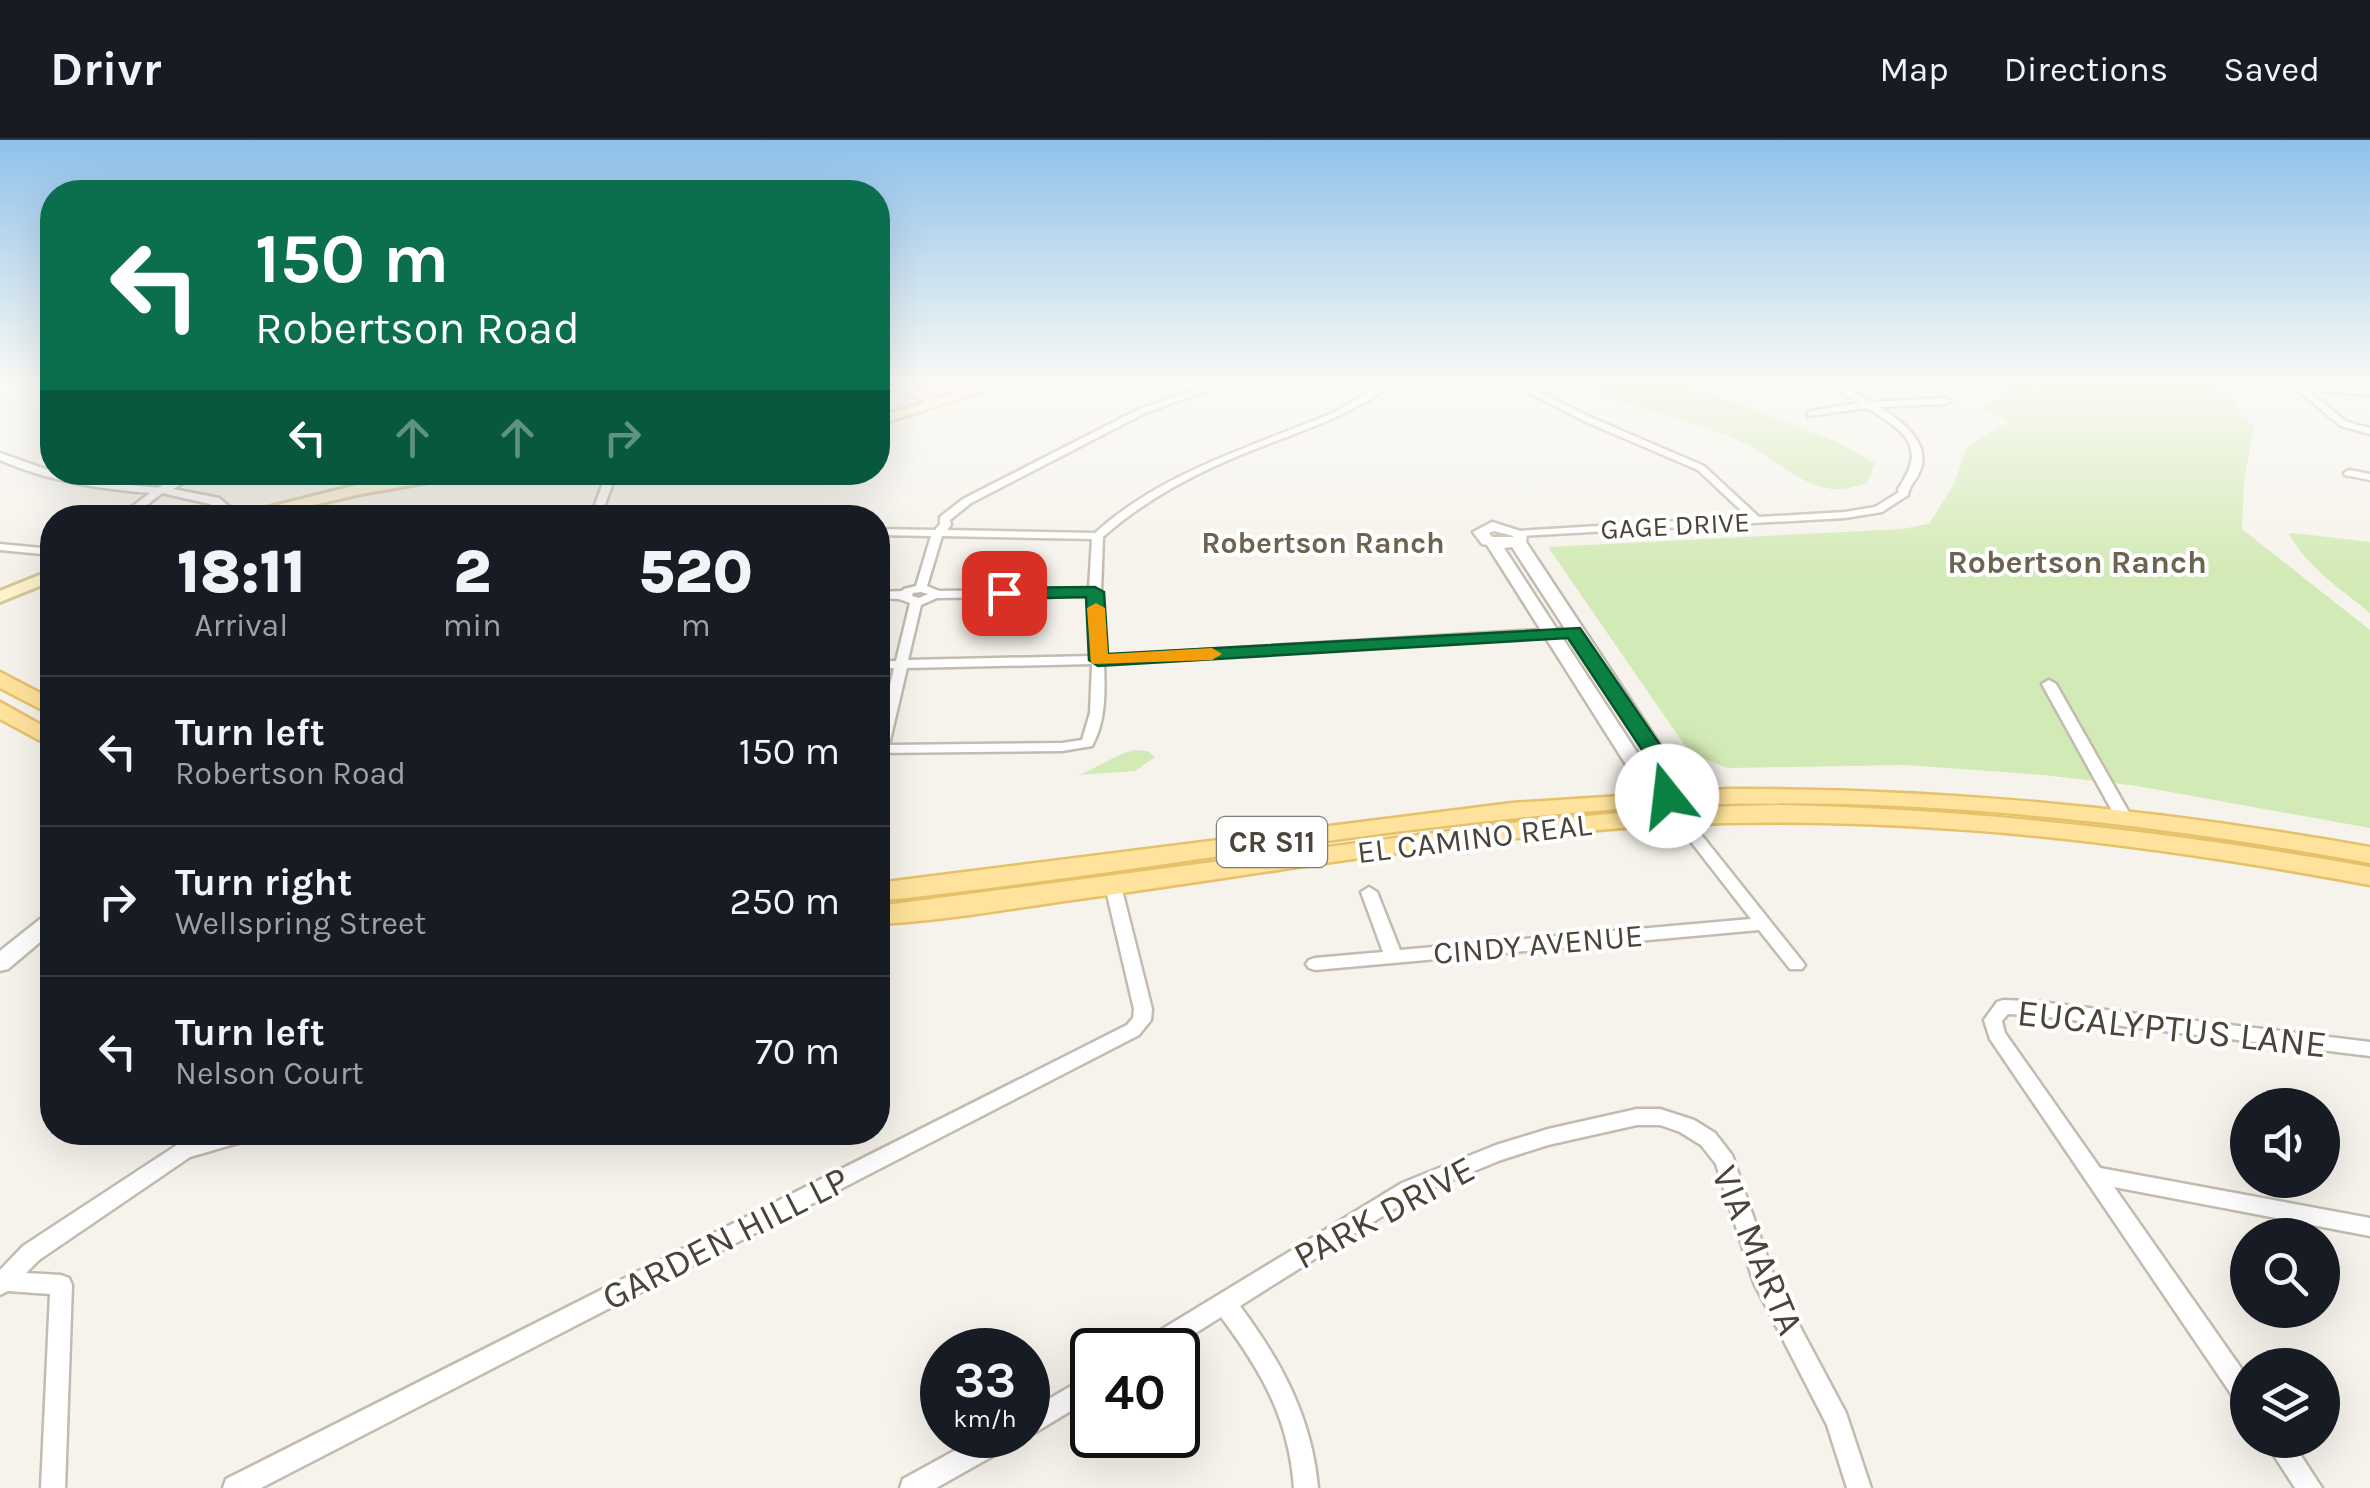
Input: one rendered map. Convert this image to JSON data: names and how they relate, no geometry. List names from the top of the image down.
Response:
{
  "streets": {
    "main road": ["EL CAMINO REAL", "CR S11"],
    "street": [
      "GAGE DRIVE",
      "CINDY AVENUE",
      "EUCALYPTUS LANE",
      "PARK DRIVE",
      "GARDEN HILL LP",
      "VIA MARTA"
    ]
  },
  "crossings": [
    ["EL CAMINO REAL", "GARDEN HILL LP"],
    ["PARK DRIVE", "VIA MARTA"]
  ],
  "districts": ["Robertson Ranch", "Robertson Ranch"],
  "page": {
    "header": "Drivr",
    "nav": ["Map", "Directions", "Saved"],
    "turn": ["150 m", "Robertson Road"],
    "eta": [
      "18:11",
      "Arrival",
      "2",
      "min",
      "520",
      "m"
    ],
    "list": [
      {
        "name": "Turn left",
        "note": "Robertson Road",
        "value": "150 m"
      },
      {
        "name": "Turn right",
        "note": "Wellspring Street",
        "value": "250 m"
      },
      {
        "name": "Turn left",
        "note": "Nelson Court",
        "value": "70 m"
      }
    ],
    "speed": "33 km/h",
    "limit": "40"
  }
}
